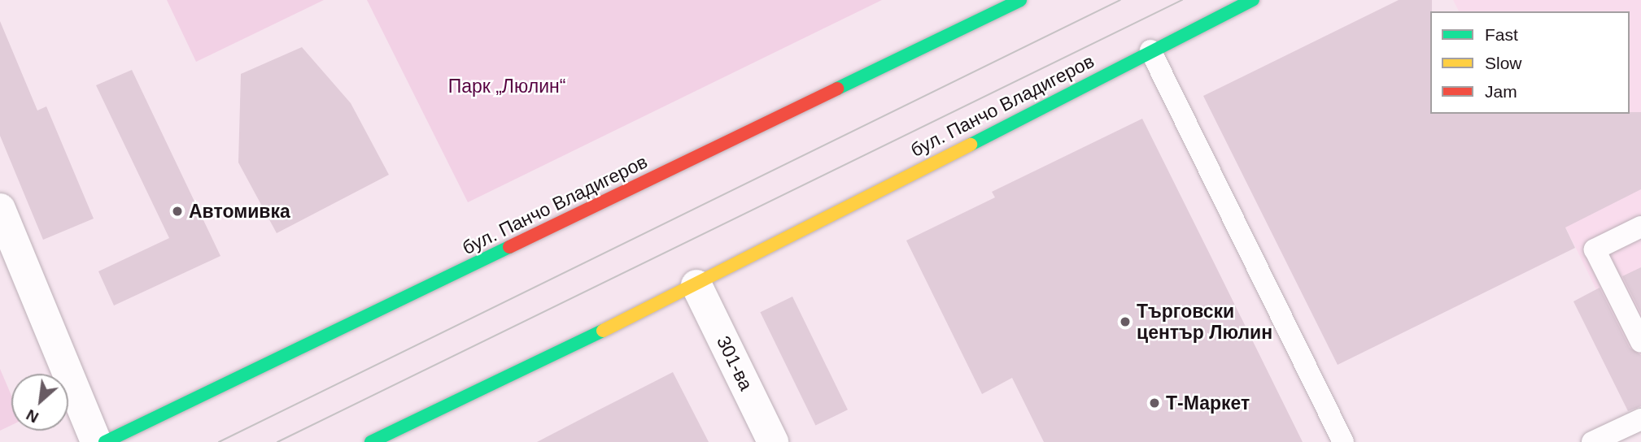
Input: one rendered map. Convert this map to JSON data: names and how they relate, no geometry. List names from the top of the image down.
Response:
{
  "streets": {
    "main road": ["бул. Панчо Владигеров"],
    "street": ["301-ва"]
  },
  "crossings": [
    ["бул. Панчо Владигеров", "301-ва"]
  ],
  "parks": ["Парк „Люлин“"],
  "places": ["Автомивка", "Търговски център Люлин", "Т-Маркет"],
  "legend": ["Fast", "Slow", "Jam"],
  "north": "bottom left"
}
